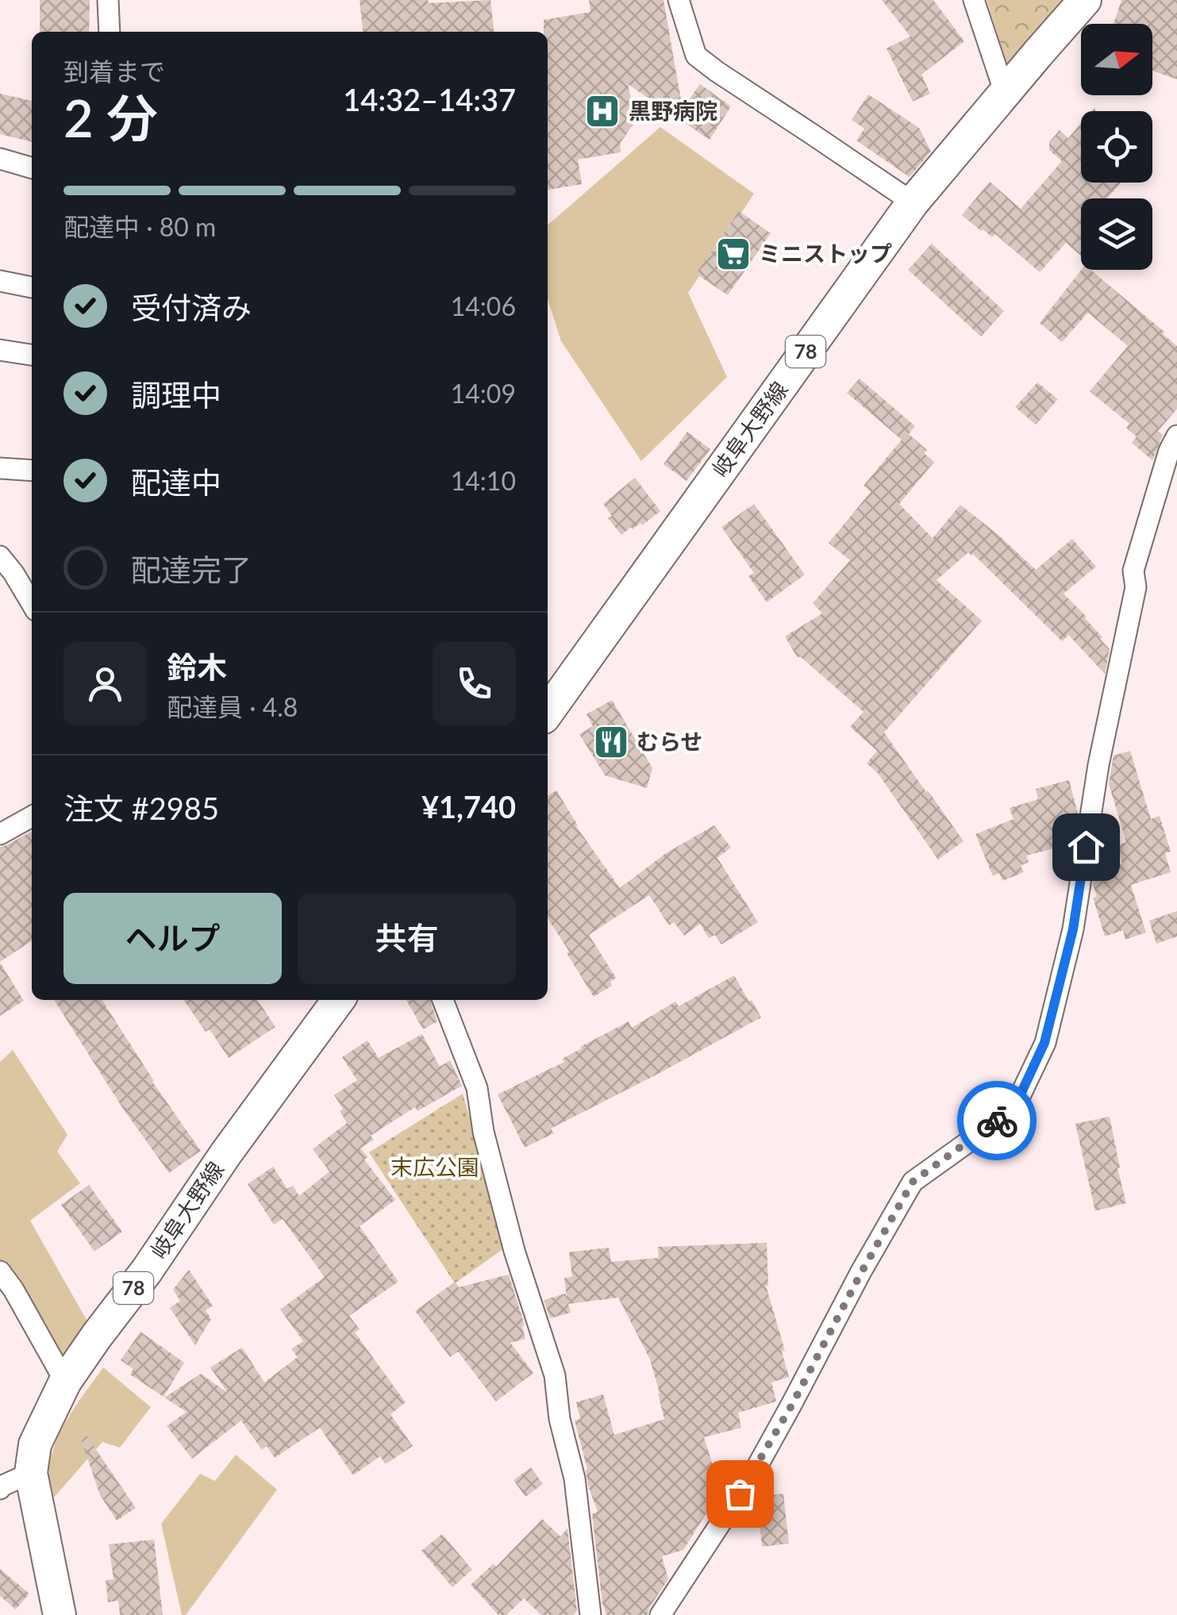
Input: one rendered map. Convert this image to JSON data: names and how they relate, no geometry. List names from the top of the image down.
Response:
{
  "streets": {
    "main road": ["78", "岐阜大野線"]
  },
  "parks": ["末広公園"],
  "places": {
    "hospital": ["黒野病院"],
    "supermarket": ["ミニストップ"],
    "restaurant": ["むらせ"]
  },
  "north": "right",
  "page": {
    "heading": ["2 分", "到着まで", "14:32–14:37"],
    "panel": [
      "鈴木",
      "配達員 · 4.8",
      "注文 #2985",
      "¥1,740"
    ],
    "bar": "配達中 · 80 m",
    "list": [
      ["受付済み", "14:06"],
      ["調理中", "14:09"],
      ["配達中", "14:10"],
      "配達完了"
    ],
    "buttons": ["ヘルプ", "共有"]
  }
}
